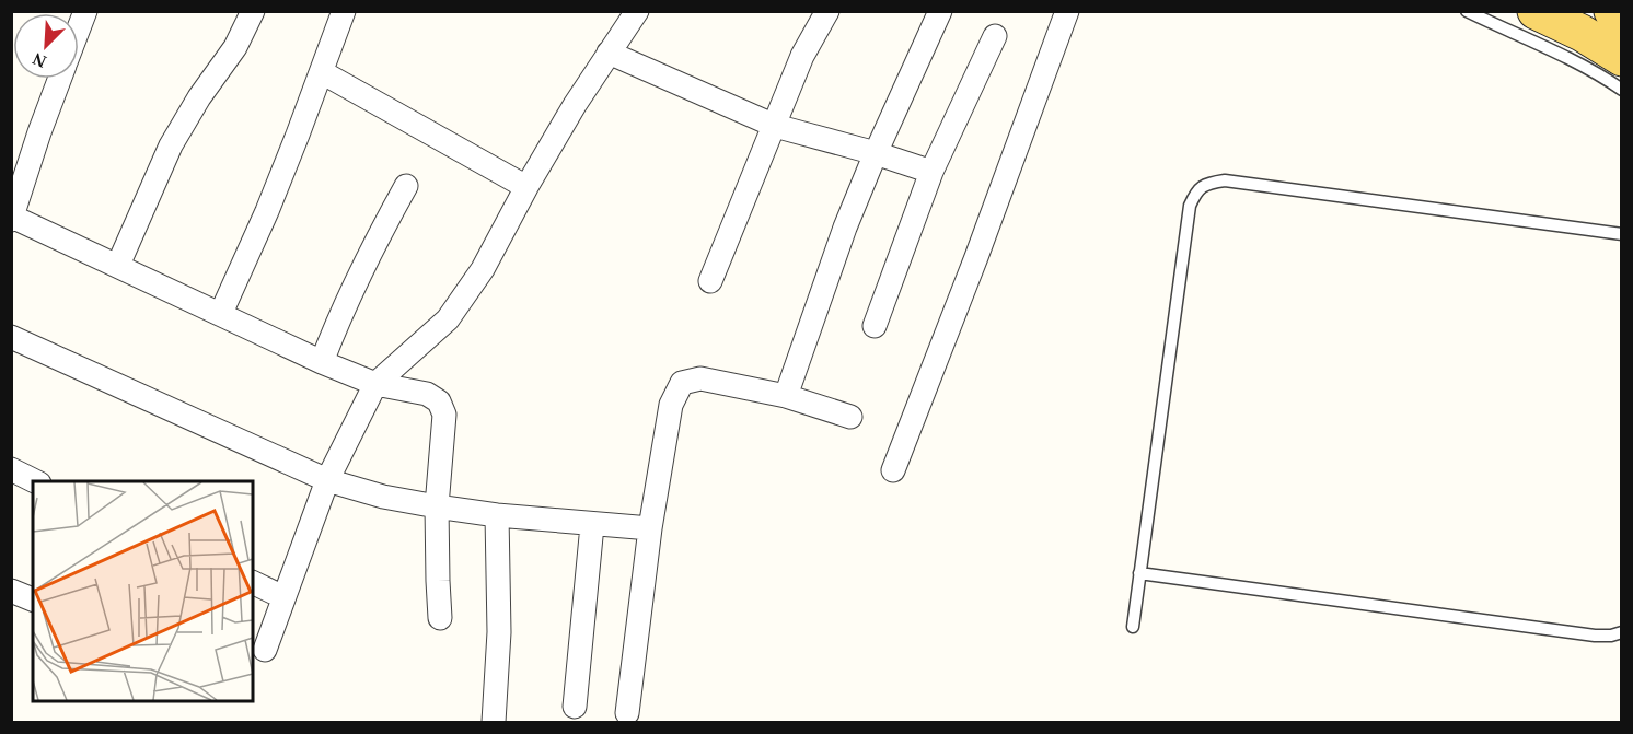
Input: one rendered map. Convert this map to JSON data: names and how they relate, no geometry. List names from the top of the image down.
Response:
{
  "north": "bottom left"
}
